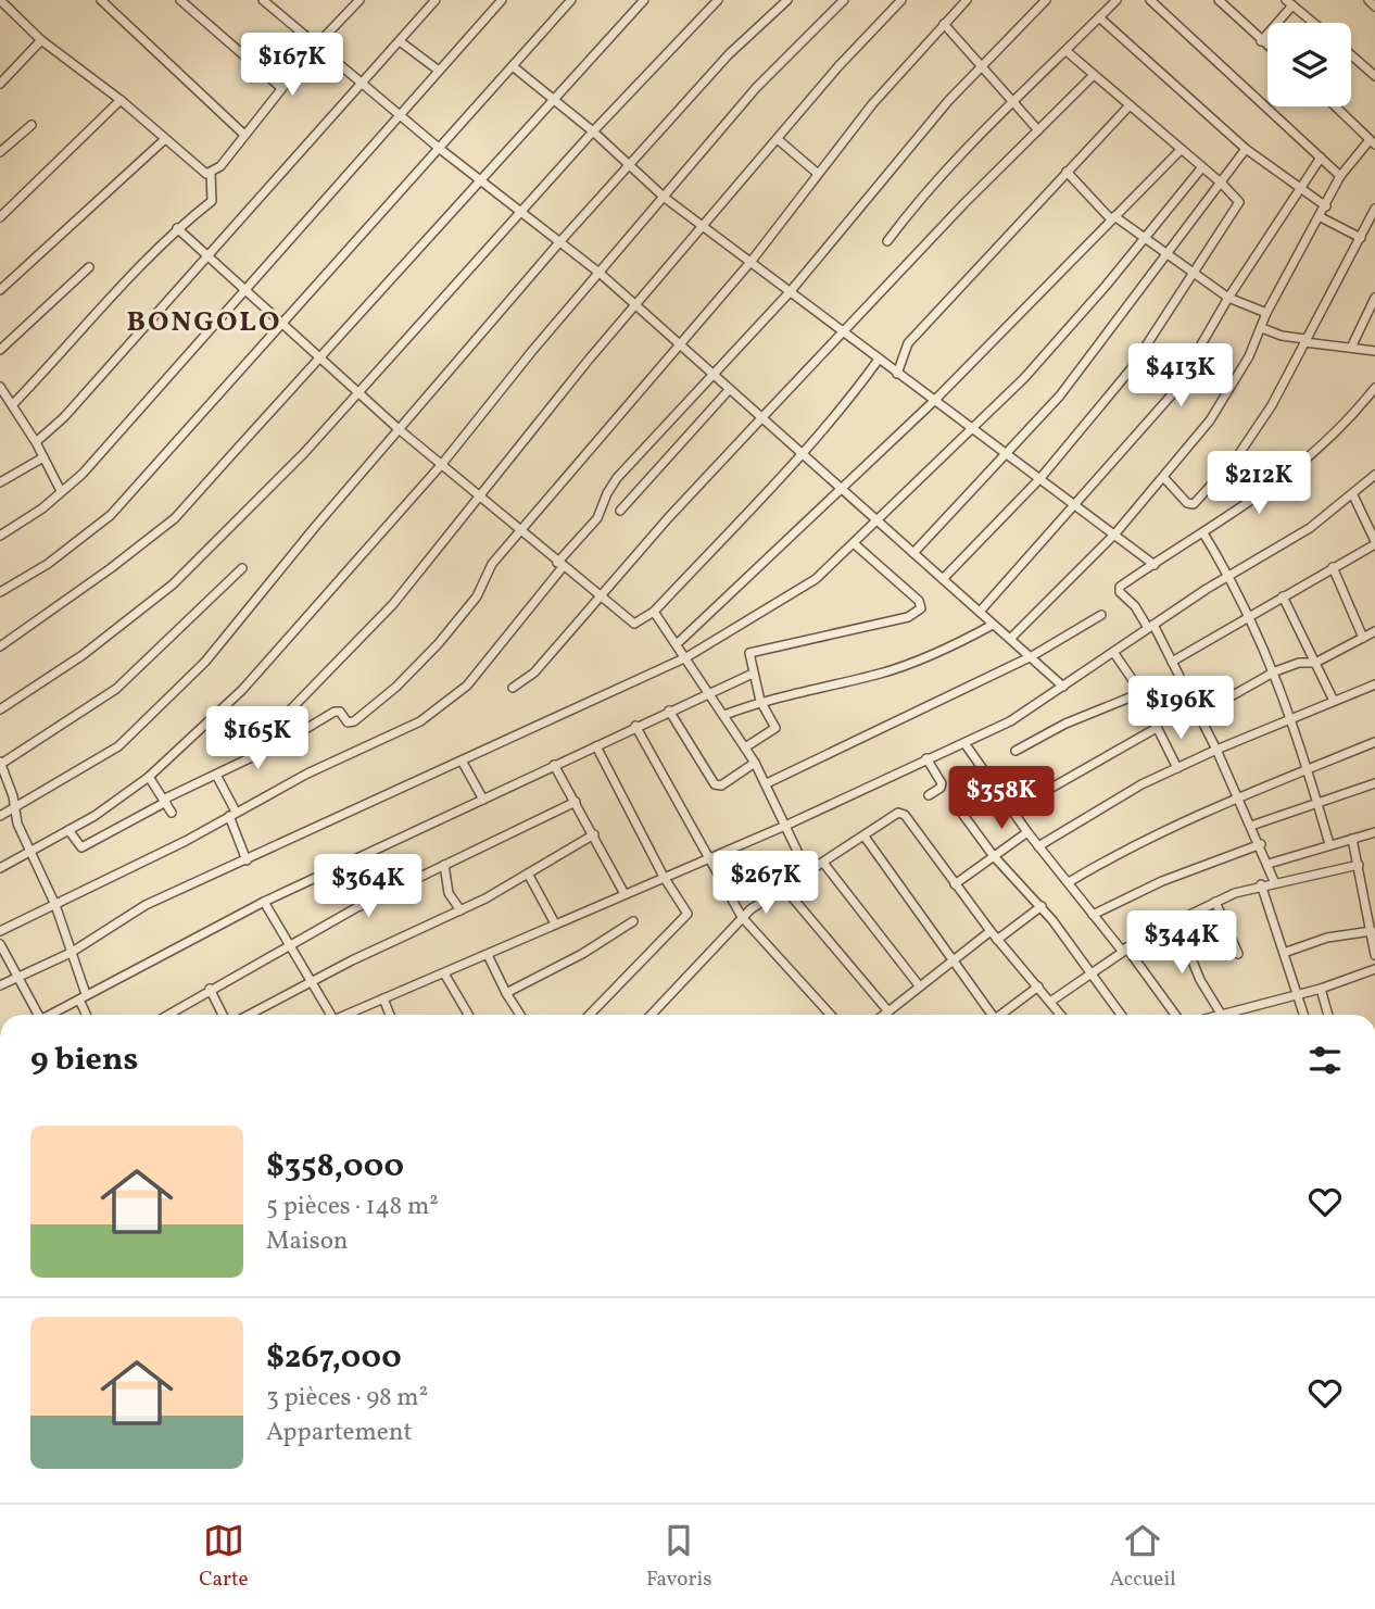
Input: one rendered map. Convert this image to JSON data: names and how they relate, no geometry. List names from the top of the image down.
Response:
{
  "districts": ["BONGOLO"],
  "page": {
    "price": [
      "$167K",
      "$413K",
      "$212K",
      "$196K",
      "$165K",
      "$358K",
      "$267K",
      "$364K",
      "$344K"
    ],
    "heading": "9 biens",
    "list": [
      {
        "name": "$358,000",
        "note": "5 pièces · 148 m² · Maison"
      },
      {
        "name": "$267,000",
        "note": "3 pièces · 98 m² · Appartement"
      }
    ],
    "tabs": ["Carte", "Favoris", "Accueil"]
  }
}
